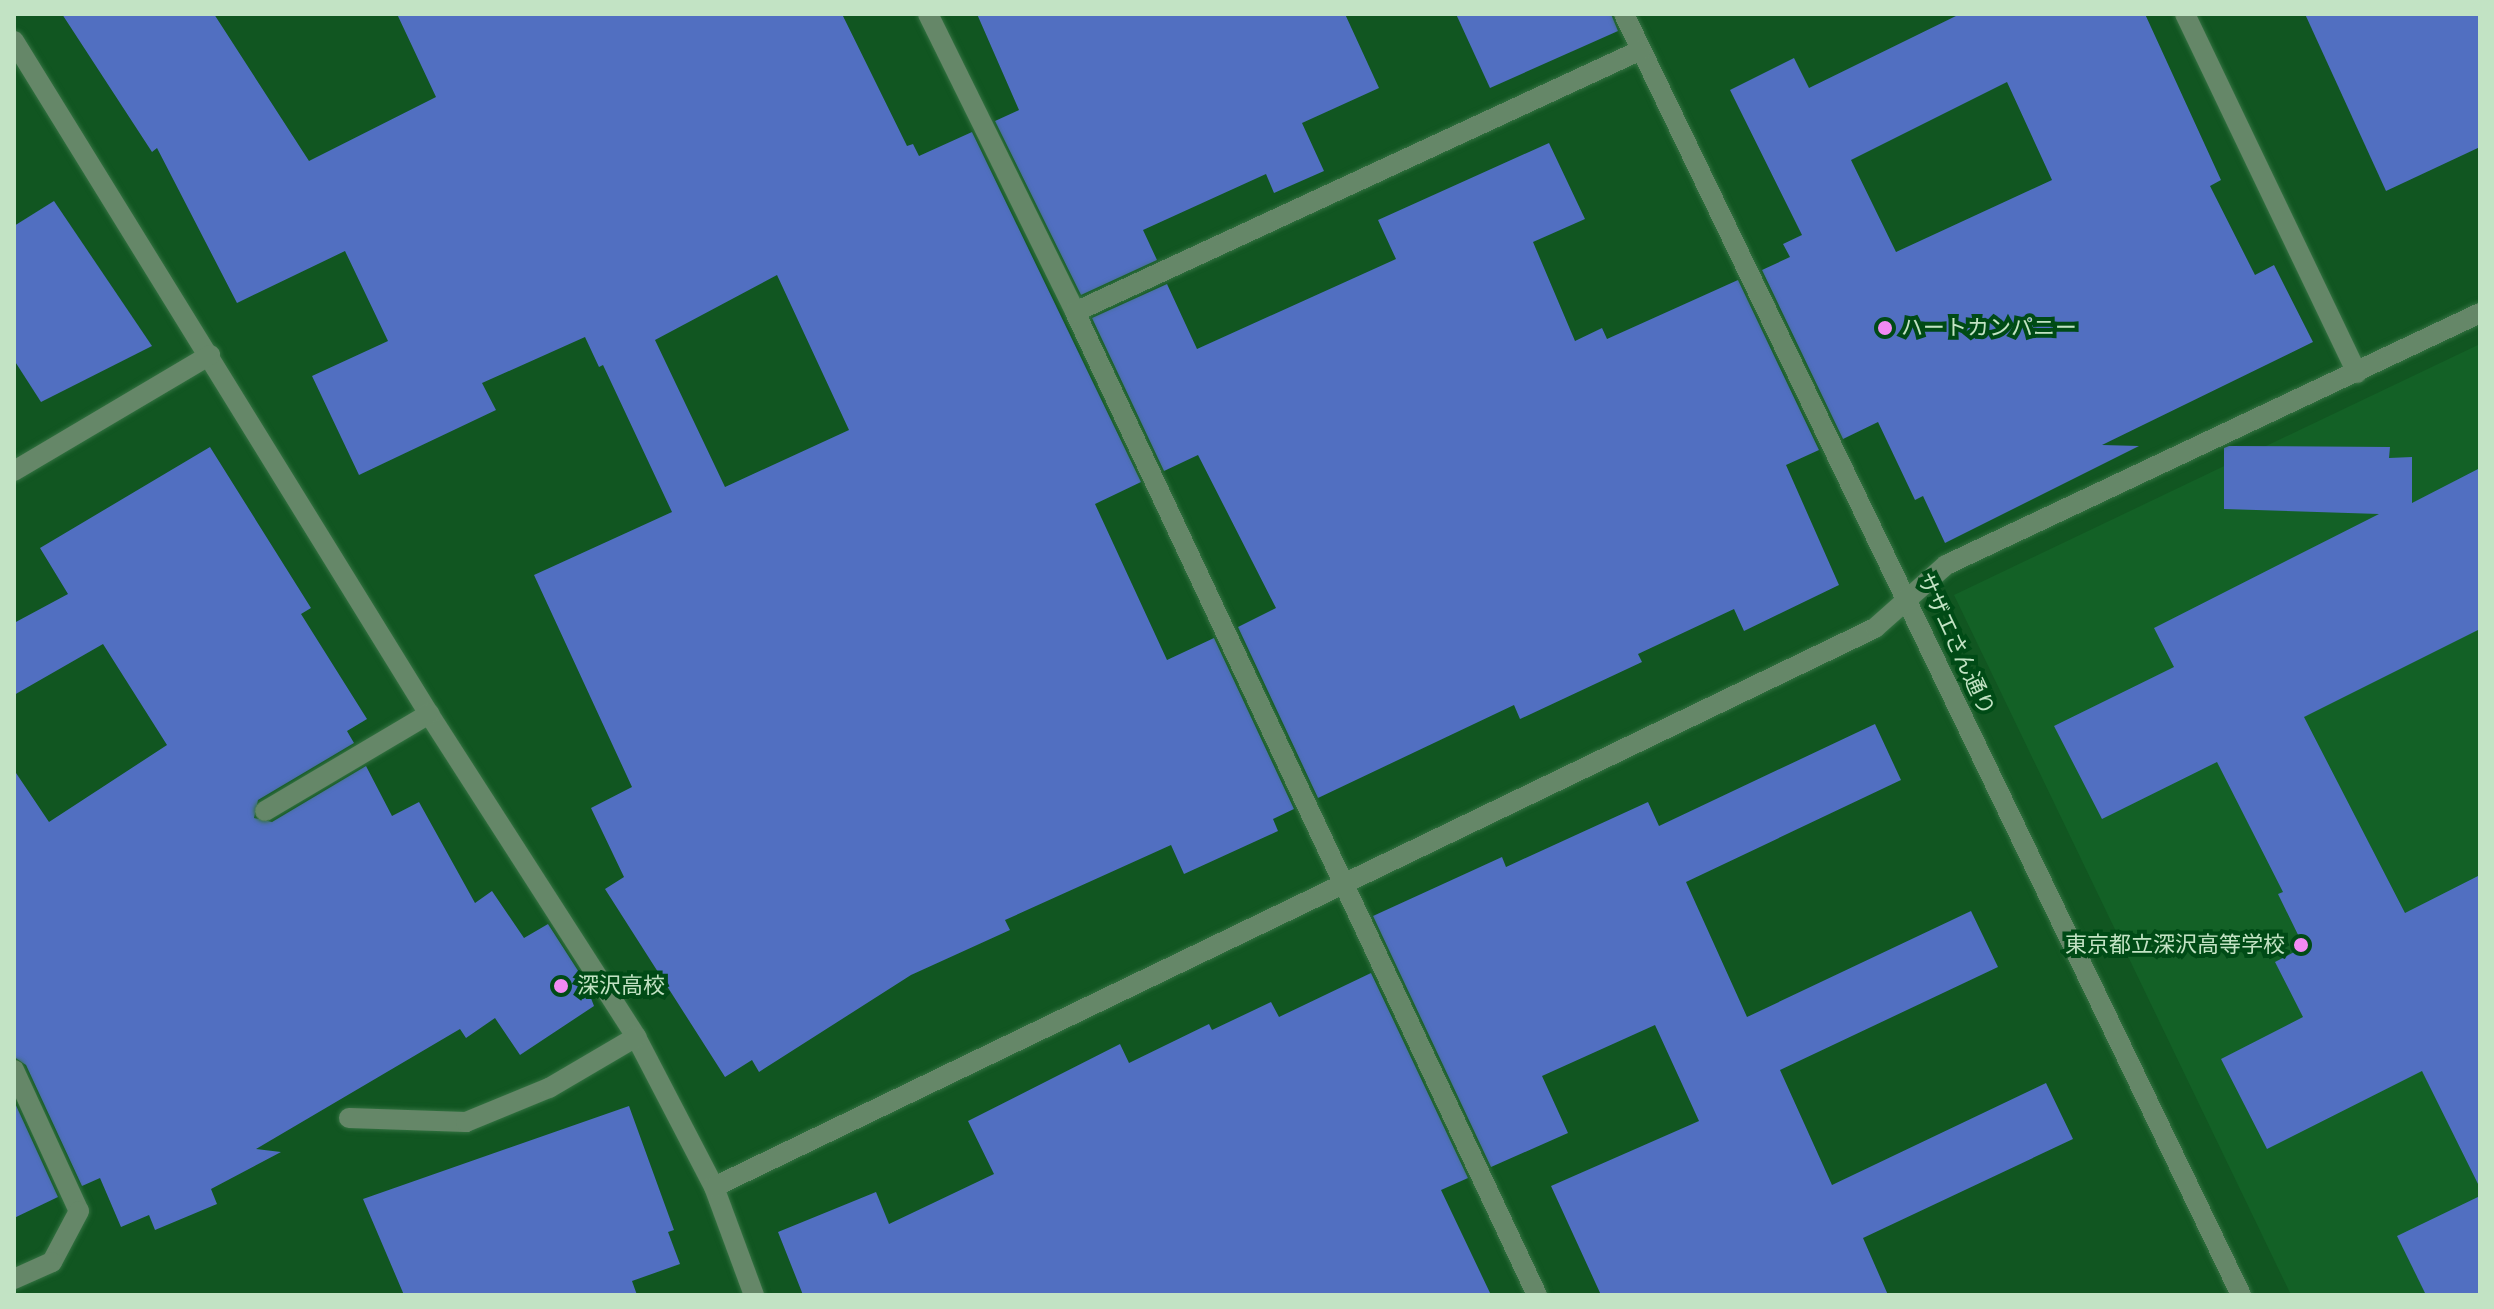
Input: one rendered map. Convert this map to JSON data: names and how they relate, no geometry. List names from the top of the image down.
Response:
{
  "streets": {
    "street": ["サザエさん通り"]
  },
  "places": ["ハートカンパニー", "東京都立深沢高等学校", "深沢高校"]
}
